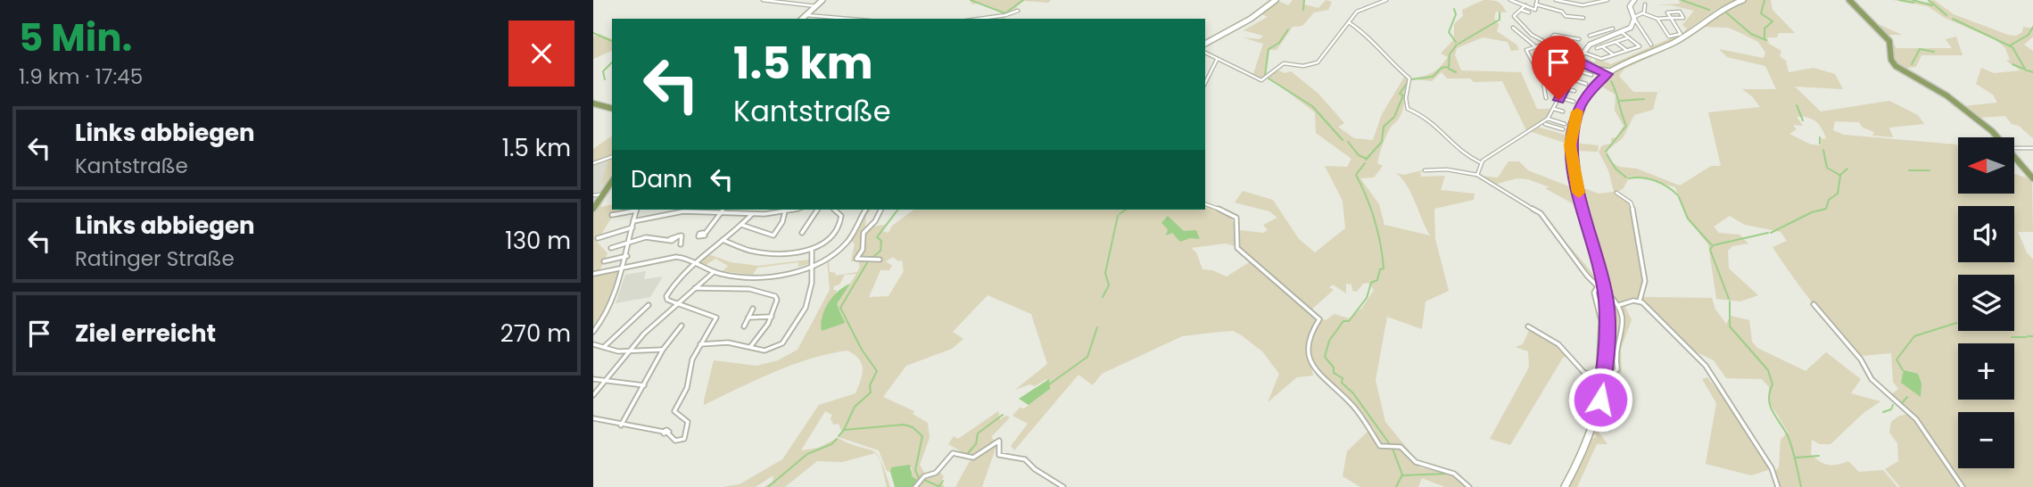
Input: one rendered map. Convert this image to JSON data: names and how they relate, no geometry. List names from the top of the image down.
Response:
{
  "north": "left",
  "page": {
    "heading": ["5 Min.", "1.9 km · 17:45"],
    "turn": ["1.5 km", "Kantstraße"],
    "list": [
      {
        "name": "Links abbiegen",
        "note": "Kantstraße",
        "value": "1.5 km"
      },
      {
        "name": "Links abbiegen",
        "note": "Ratinger Straße",
        "value": "130 m"
      },
      {
        "name": "Ziel erreicht",
        "value": "270 m"
      }
    ],
    "map_buttons": ["+", "−"],
    "then": "Dann"
  }
}
